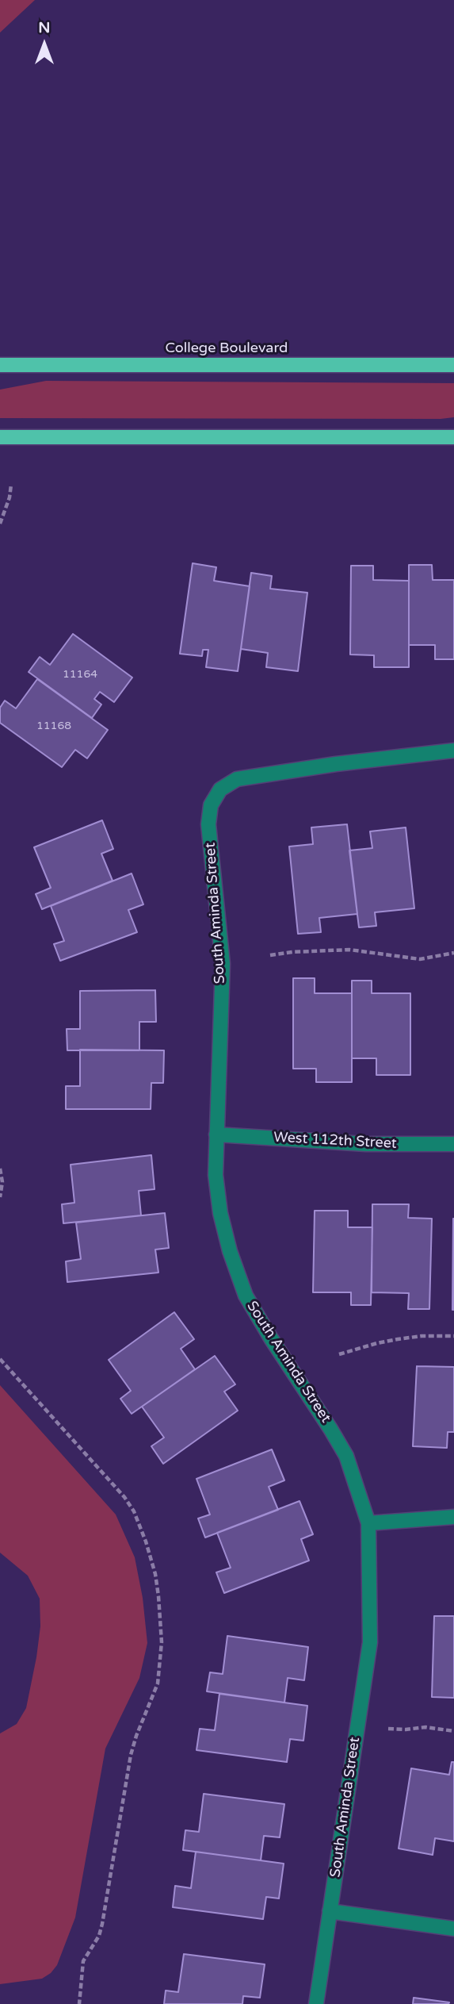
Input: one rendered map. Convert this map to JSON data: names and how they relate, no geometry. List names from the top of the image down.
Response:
{
  "streets": {
    "main road": ["College Boulevard"],
    "street": ["South Aminda Street", "West 112th Street"]
  },
  "crossings": [
    ["South Aminda Street", "West 112th Street"]
  ],
  "house_numbers": ["11164", "11168"],
  "north": "top"
}
